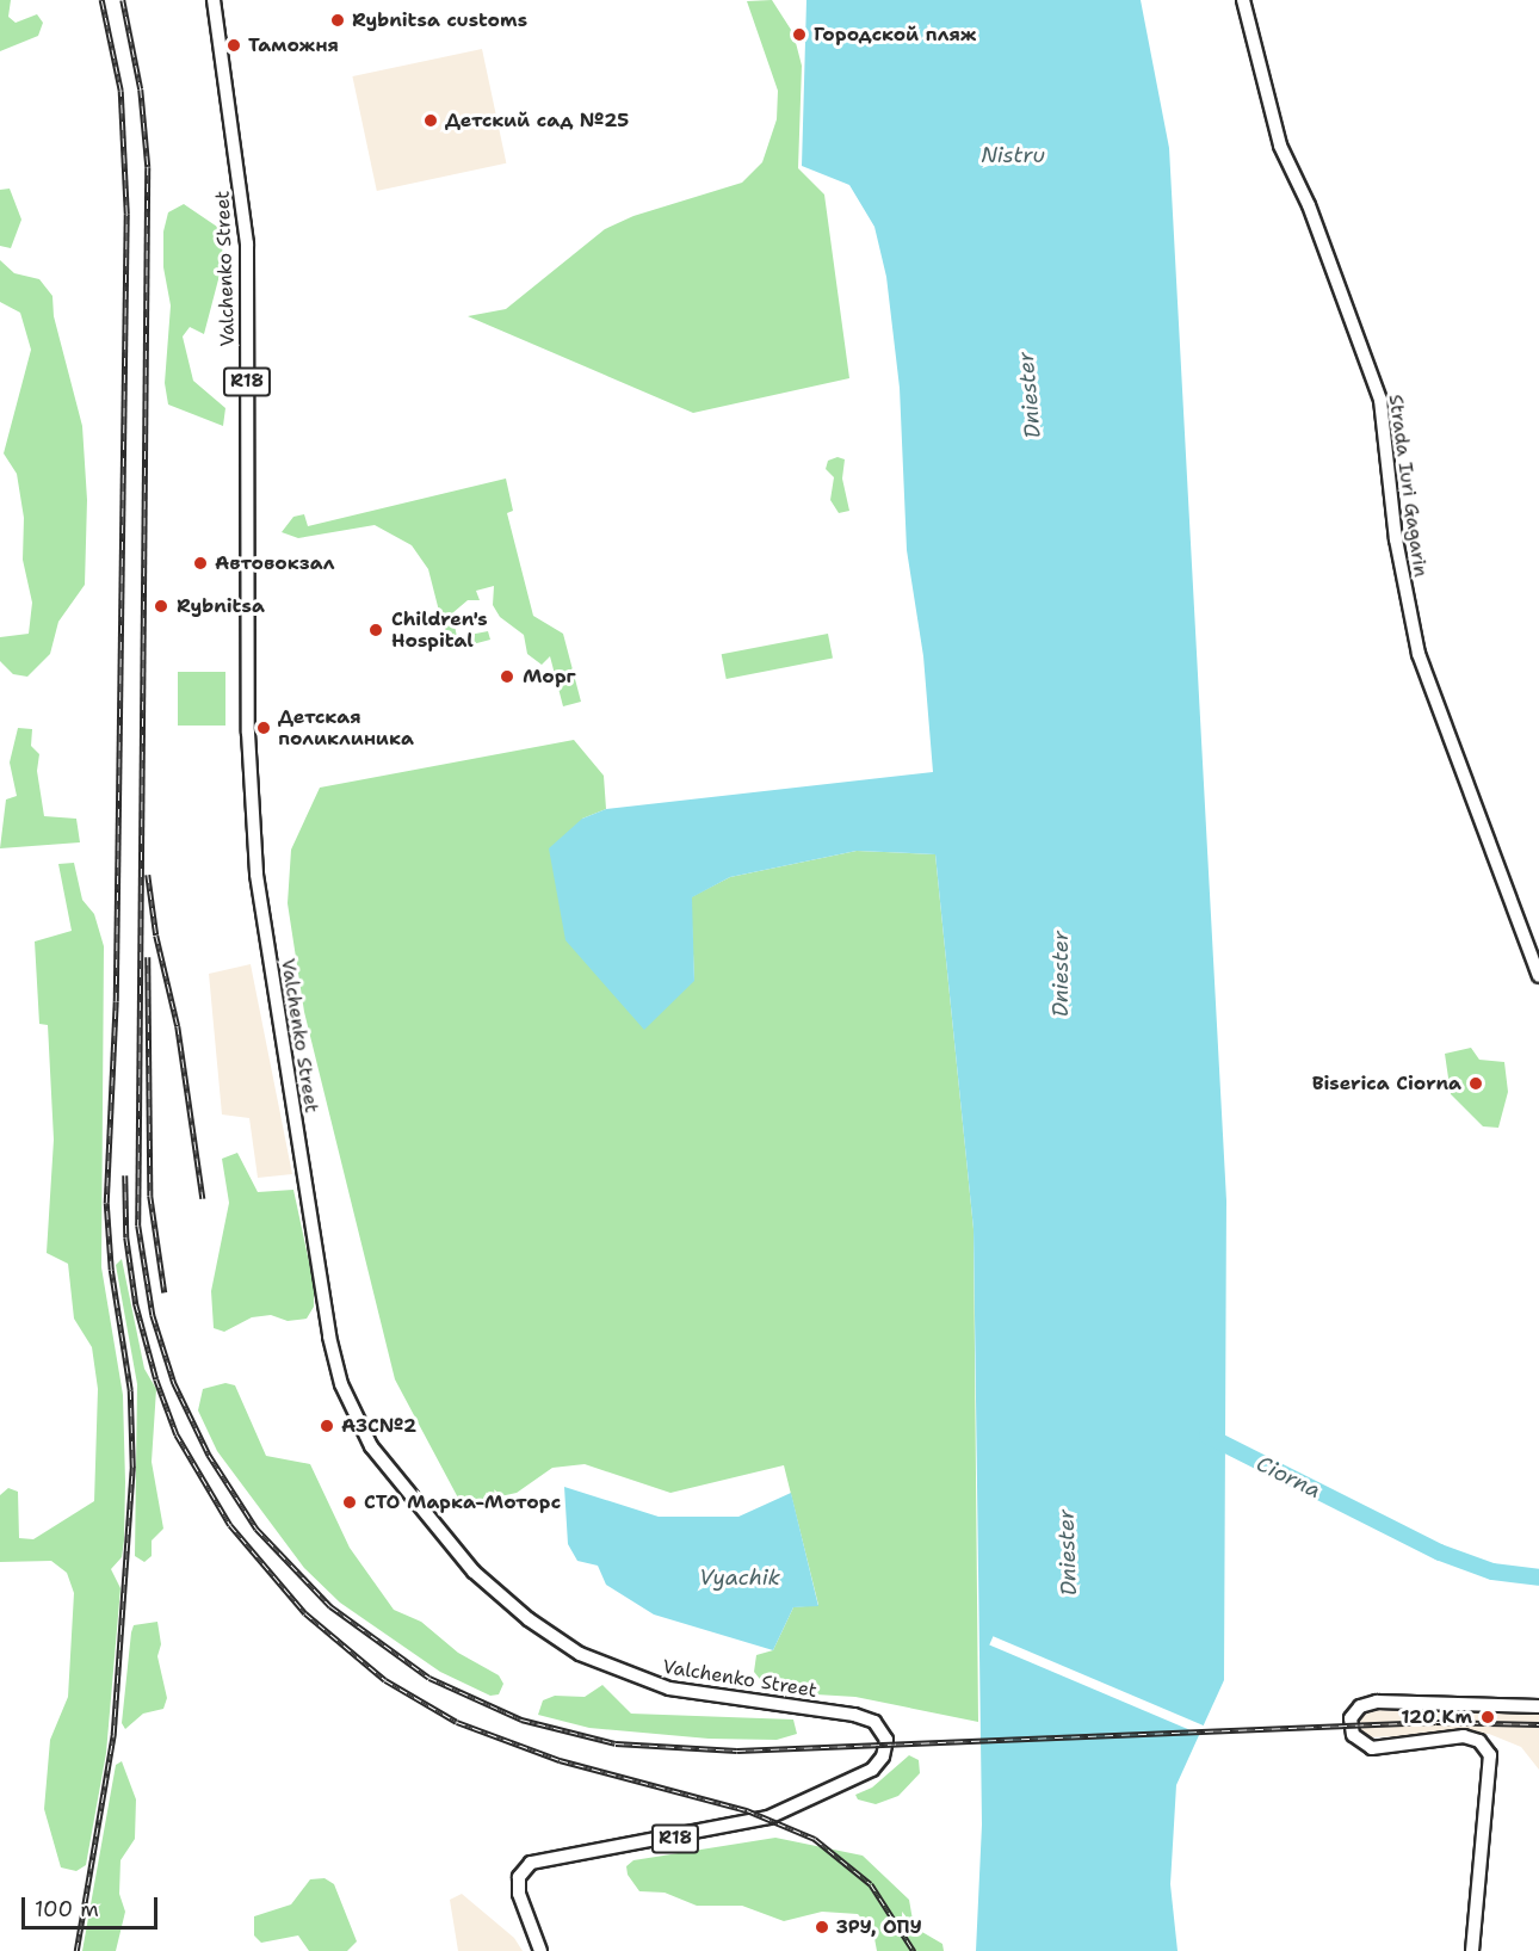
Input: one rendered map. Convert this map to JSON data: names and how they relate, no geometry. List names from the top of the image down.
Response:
{
  "streets": {
    "main road": ["Valchenko Street", "R18", "Strada Iuri Gagarin"]
  },
  "water": [
    "Nistru",
    "Dniester",
    "Ciorna",
    "Vyachik"
  ],
  "places": [
    "Rybnitsa customs",
    "Городской пляж",
    "Таможня",
    "Детский сад №25",
    "Автовокзал",
    "Rybnitsa",
    "Children's Hospital",
    "Морг",
    "Детская поликлиника",
    "Biserica Ciorna",
    "АЗС№2",
    "СТО Марка-Моторс",
    "120 Km",
    "ЗРУ, ОПУ"
  ],
  "scale_bar": "100 m"
}
